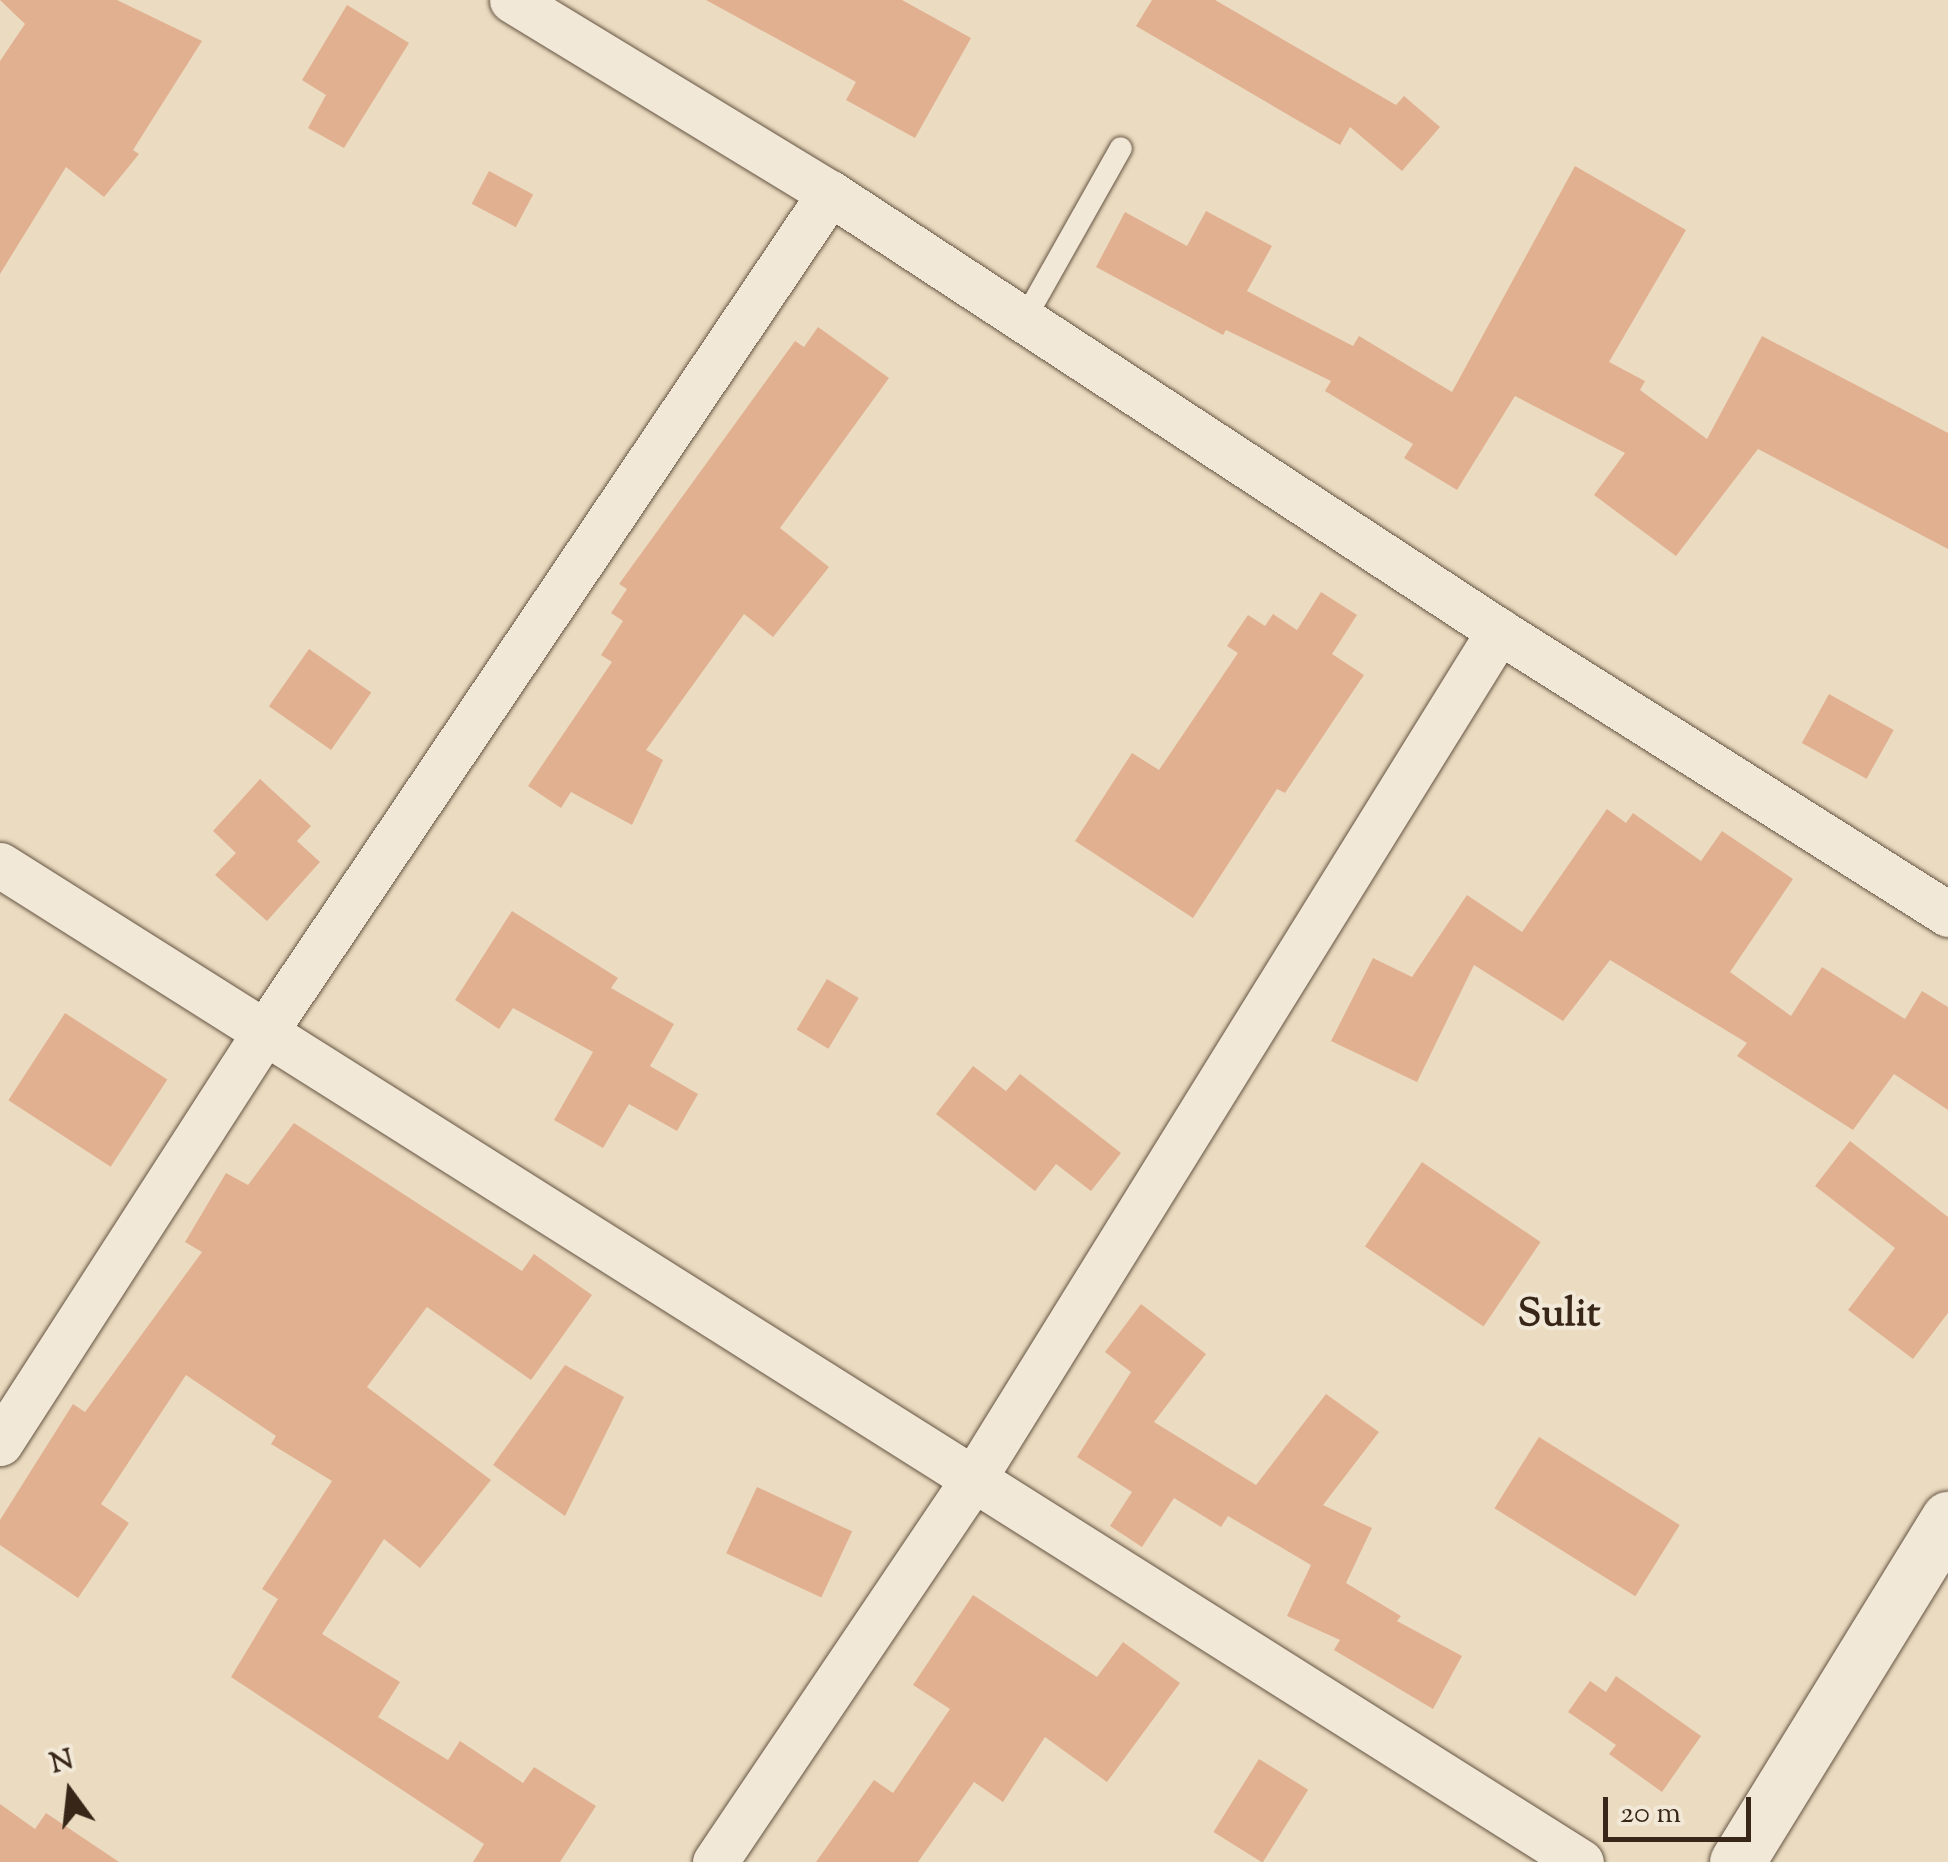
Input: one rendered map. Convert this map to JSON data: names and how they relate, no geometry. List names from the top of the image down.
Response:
{
  "districts": ["Sulit"],
  "scale_bar": "20 m",
  "north": "top"
}
